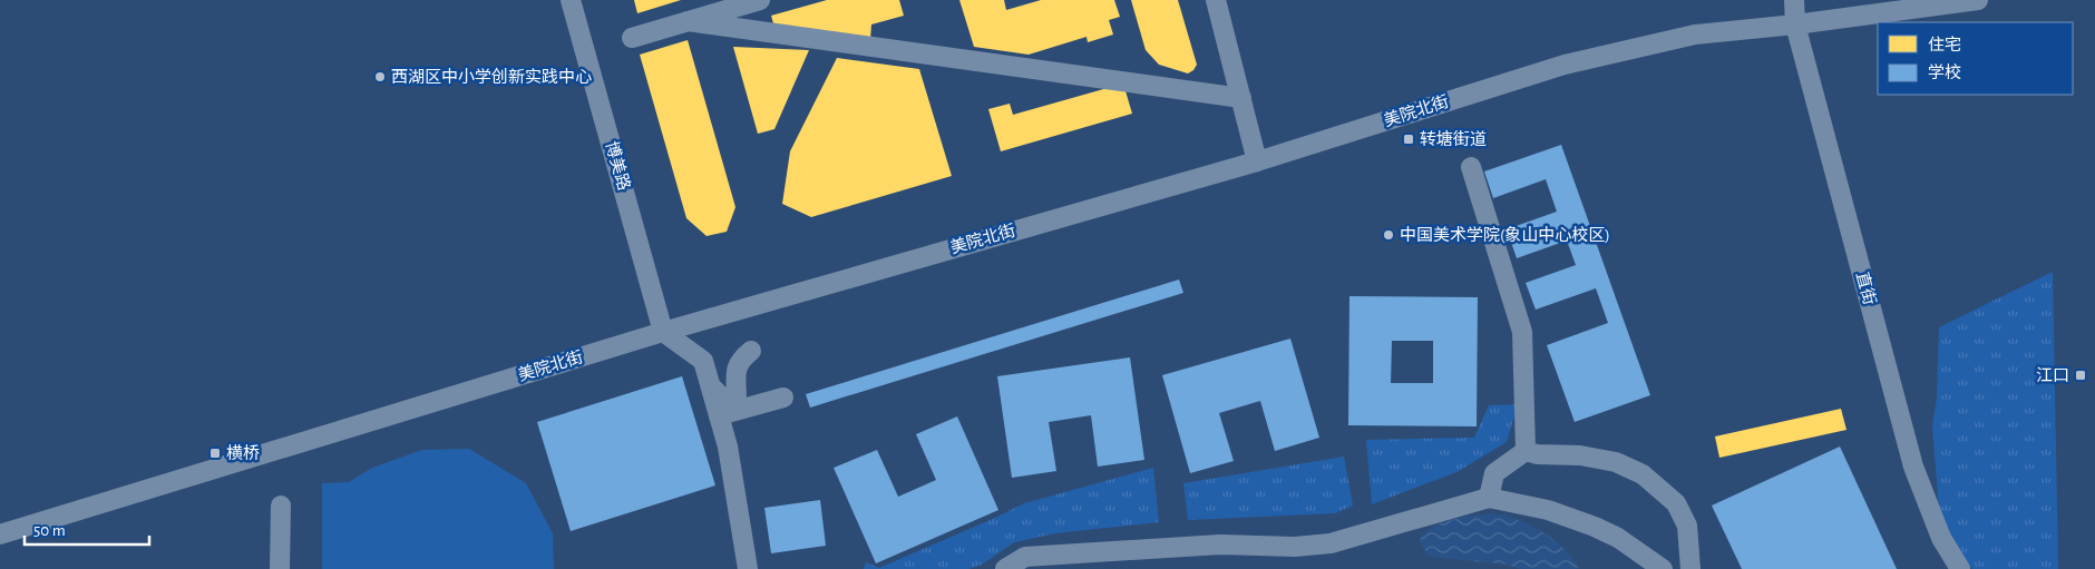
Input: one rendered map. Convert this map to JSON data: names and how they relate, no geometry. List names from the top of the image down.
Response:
{
  "streets": {
    "street": ["美院北街", "博美路", "直街"]
  },
  "crossings": [
    ["美院北街", "博美路"],
    ["美院北街", "直街"]
  ],
  "places": {
    "other": ["西湖区中小学创新实践中心", "中国美术学院(象山中心校区)"],
    "transit": ["转塘街道", "江口", "横桥"]
  },
  "legend": ["住宅", "学校"],
  "scale_bar": "50 m"
}
